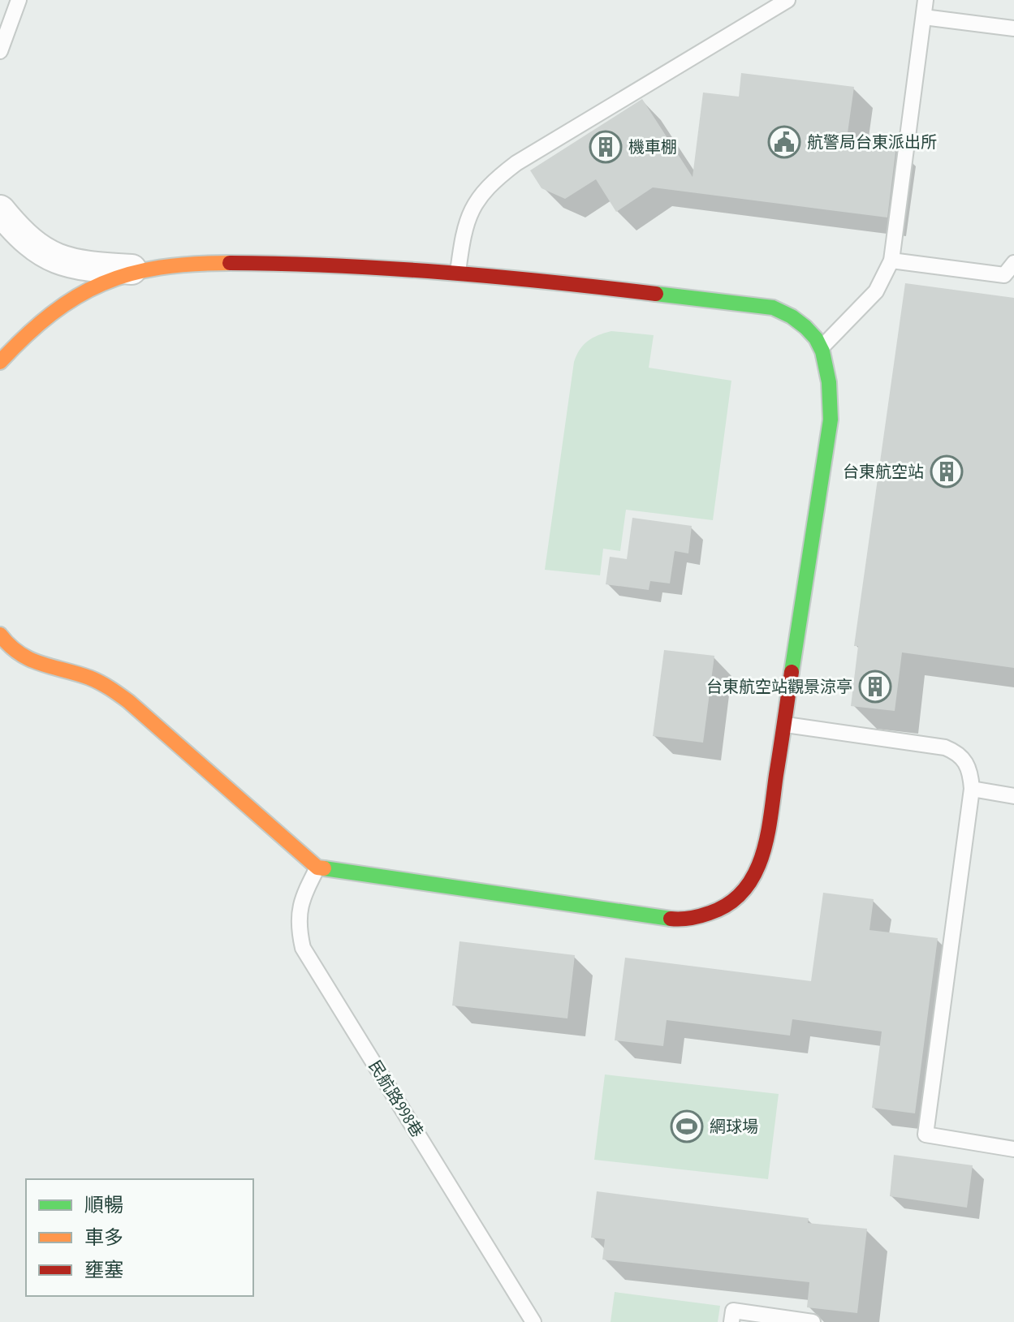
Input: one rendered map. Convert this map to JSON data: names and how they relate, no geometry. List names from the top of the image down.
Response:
{
  "streets": {
    "lane": ["民航路998巷"]
  },
  "places": {
    "public building": ["航警局台東派出所"],
    "building": ["機車棚", "台東航空站", "台東航空站觀景涼亭"],
    "sports": ["網球場"]
  },
  "legend": ["順暢", "車多", "壅塞"]
}
